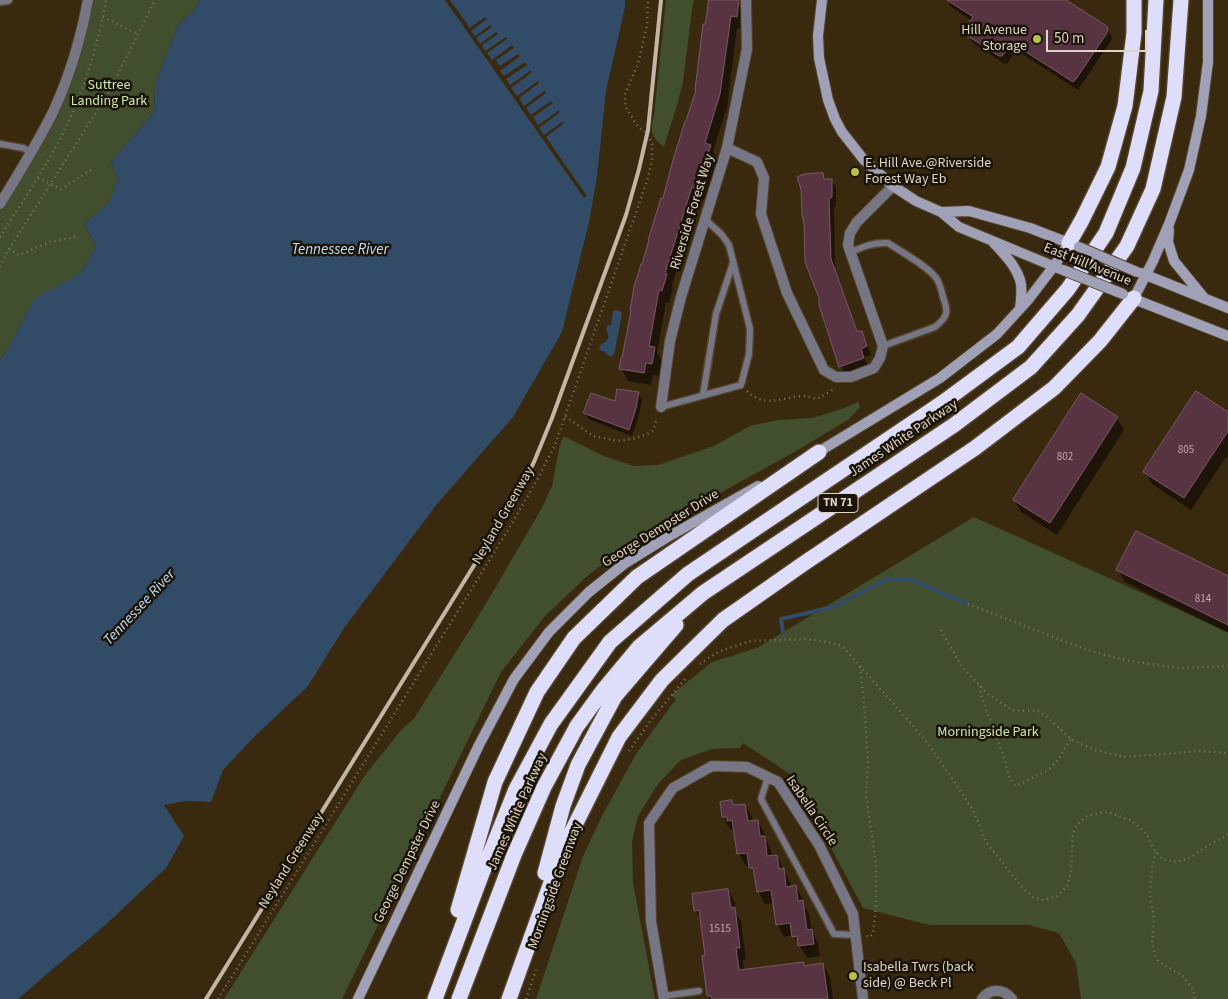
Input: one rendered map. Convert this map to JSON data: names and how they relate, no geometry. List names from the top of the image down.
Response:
{
  "streets": {
    "highway": ["James White Parkway", "TN 71"],
    "main road": ["East Hill Avenue", "George Dempster Drive"],
    "street": ["Riverside Forest Way", "Isabella Circle"],
    "path": ["Neyland Greenway", "Morningside Greenway"]
  },
  "crossings": [
    ["East Hill Avenue", "George Dempster Drive"]
  ],
  "water": ["Tennessee River"],
  "parks": ["Suttree Landing Park", "Morningside Park"],
  "places": ["Hill Avenue Storage", "E. Hill Ave.@Riverside Forest Way Eb", "Isabella Twrs (back side) @ Beck Pl"],
  "house_numbers": [
    "805",
    "802",
    "814",
    "1515"
  ],
  "scale_bar": "50 m"
}
